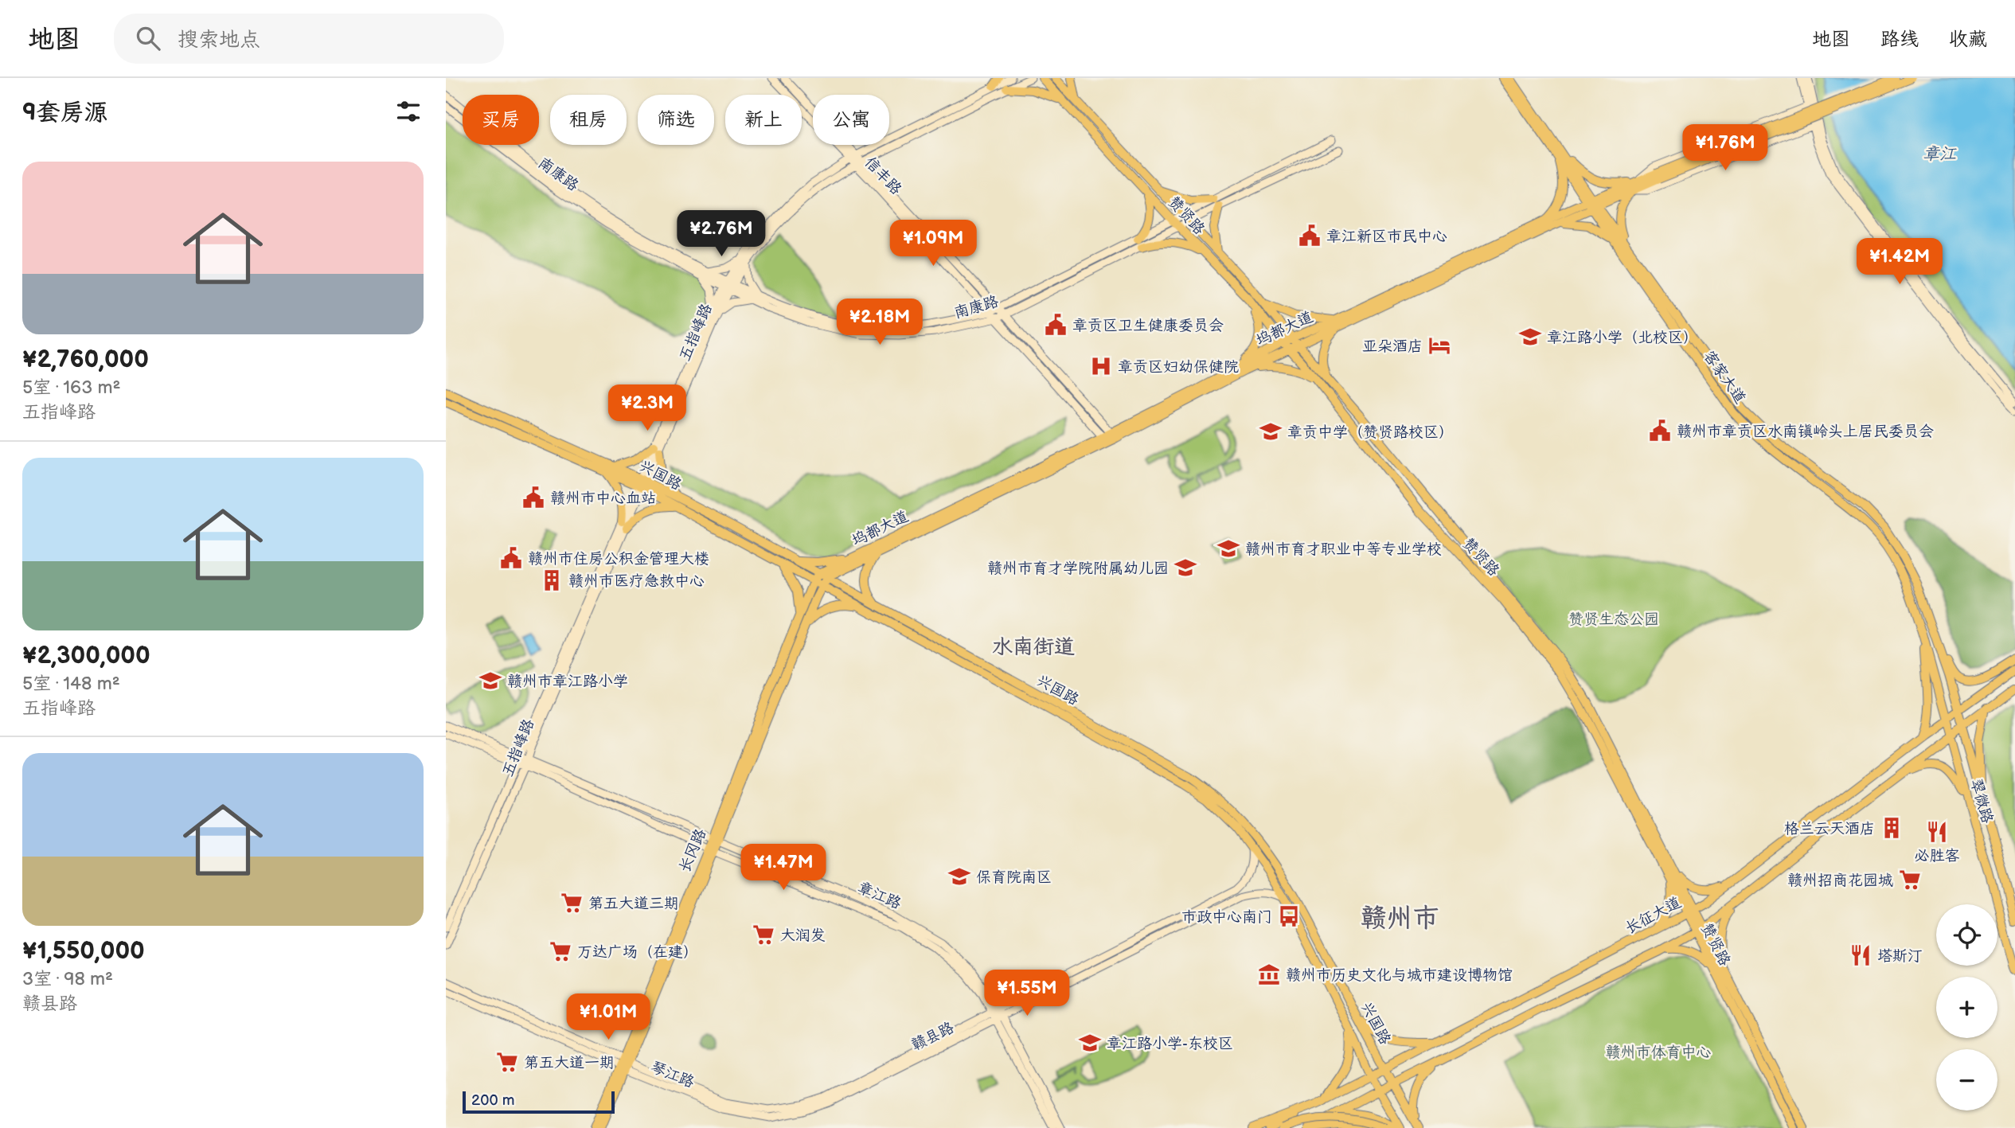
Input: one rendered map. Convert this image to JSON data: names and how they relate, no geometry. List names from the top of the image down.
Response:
{
  "streets": {
    "main road": [
      "南康路",
      "信丰路",
      "赞贤路",
      "坞都大道",
      "五指峰路",
      "客家大道",
      "兴国路",
      "翠微路",
      "长冈路",
      "章江路",
      "长征大道",
      "赣县路",
      "琴江路"
    ]
  },
  "crossings": [
    ["南康路", "信丰路"],
    ["南康路", "赞贤路"],
    ["南康路", "五指峰路"],
    ["信丰路", "坞都大道"],
    ["信丰路", "五指峰路"],
    ["赞贤路", "坞都大道"],
    ["赞贤路", "长征大道"],
    ["坞都大道", "客家大道"],
    ["坞都大道", "兴国路"],
    ["五指峰路", "兴国路"],
    ["五指峰路", "章江路"],
    ["客家大道", "翠微路"],
    ["客家大道", "长征大道"],
    ["兴国路", "长冈路"],
    ["兴国路", "长征大道"],
    ["兴国路", "赣县路"],
    ["翠微路", "长征大道"],
    ["长冈路", "章江路"],
    ["长冈路", "琴江路"],
    ["章江路", "赣县路"],
    ["赣县路", "琴江路"]
  ],
  "districts": ["水南街道", "赣州市"],
  "water": ["章江"],
  "parks": ["赞贤生态公园", "赣州市体育中心"],
  "places": {
    "public building": [
      "章江新区市民中心",
      "章贡区卫生健康委员会",
      "赣州市章贡区水南镇岭头上居民委员会",
      "赣州市中心血站",
      "赣州市住房公积金管理大楼"
    ],
    "school or university": [
      "章江路小学（北校区）",
      "章贡中学（赞贤路校区）",
      "赣州市育才职业中等专业学校",
      "赣州市育才学院附属幼儿园",
      "赣州市章江路小学",
      "保育院南区",
      "章江路小学-东校区"
    ],
    "hotel": ["亚朵酒店"],
    "hospital": ["章贡区妇幼保健院"],
    "building": ["赣州市医疗急救中心", "格兰云天酒店"],
    "restaurant": ["必胜客", "塔斯汀"],
    "supermarket": [
      "赣州招商花园城",
      "第五大道三期",
      "大润发",
      "万达广场（在建）",
      "第五大道一期"
    ],
    "bus stop": ["市政中心南门"],
    "museum": ["赣州市历史文化与城市建设博物馆"]
  },
  "scale_bar": "200 m",
  "page": {
    "header": "地图",
    "search": "搜索地点",
    "nav": ["地图", "路线", "收藏"],
    "heading": "9套房源",
    "chip": [
      "买房",
      "租房",
      "筛选",
      "新上",
      "公寓"
    ],
    "price": [
      "¥1.76M",
      "¥2.76M",
      "¥1.09M",
      "¥1.42M",
      "¥2.18M",
      "¥2.3M",
      "¥1.47M",
      "¥1.55M",
      "¥1.01M"
    ],
    "list": [
      {
        "name": "¥2,760,000",
        "note": "5室 · 163 m² · 五指峰路"
      },
      {
        "name": "¥2,300,000",
        "note": "5室 · 148 m² · 五指峰路"
      },
      {
        "name": "¥1,550,000",
        "note": "3室 · 98 m² · 赣县路"
      }
    ],
    "map_buttons": ["+", "−"],
    "scale": "200 m"
  }
}
